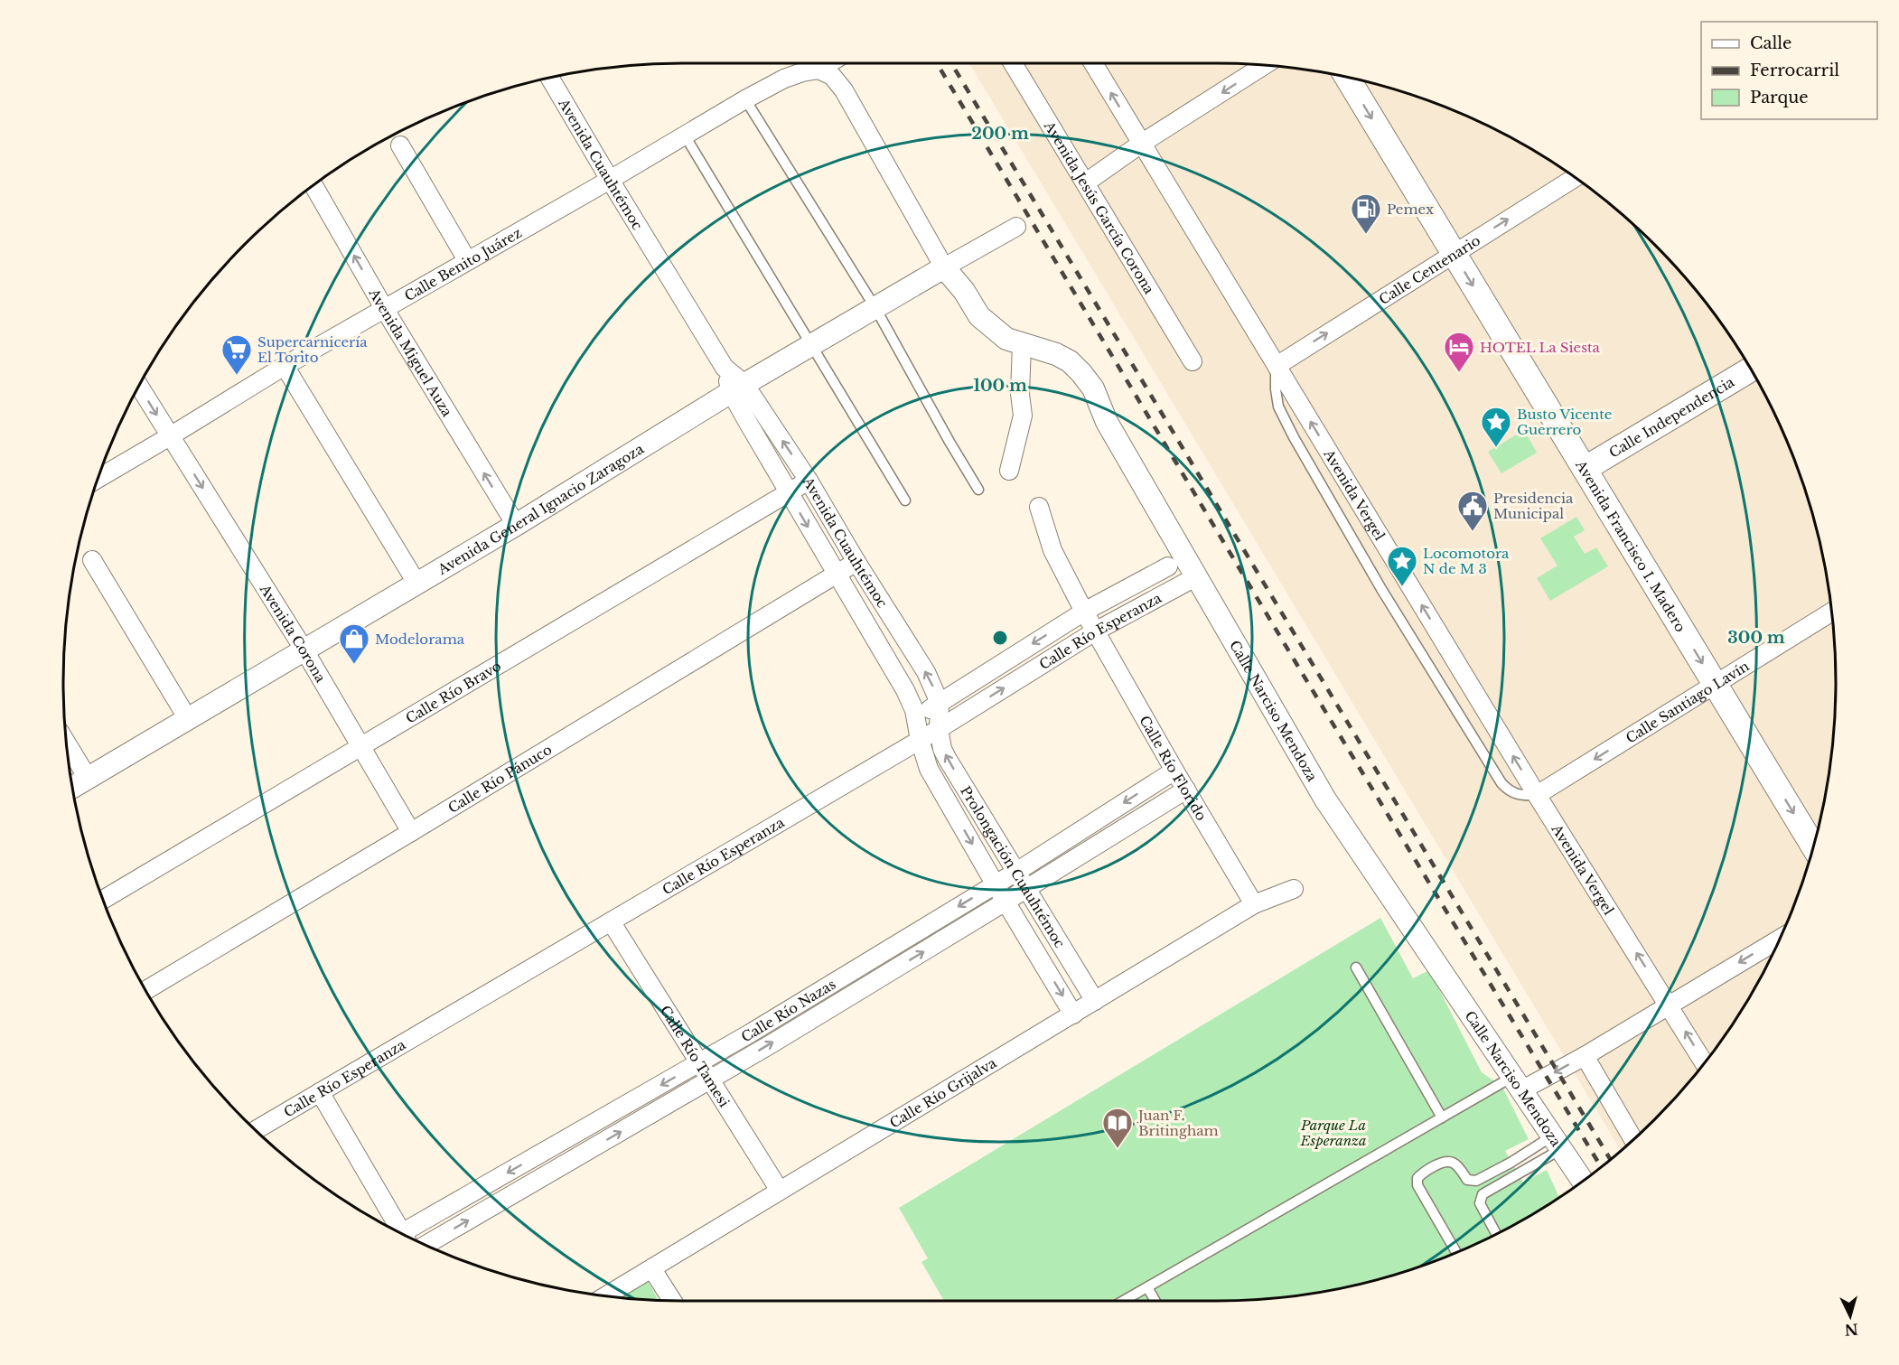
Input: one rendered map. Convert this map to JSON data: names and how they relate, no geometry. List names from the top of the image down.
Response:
{
  "streets": {
    "main road": ["Calle Independencia", "Avenida Francisco I. Madero"],
    "street": [
      "Avenida Cuauhtémoc",
      "Avenida Jesús García Corona",
      "Calle Benito Juárez",
      "Calle Centenario",
      "Avenida Miguel Auza",
      "Avenida Vergel",
      "Avenida General Ignacio Zaragoza",
      "Calle Río Esperanza",
      "Avenida Corona",
      "Calle Río Bravo",
      "Calle Santiago Lavín",
      "Calle Narciso Mendoza",
      "Calle Río Florido",
      "Calle Río Pánuco",
      "Prolongación Cuauhtémoc",
      "Calle Río Nazas",
      "Calle Río Tamesi",
      "Calle Río Grijalva"
    ]
  },
  "crossings": [
    ["Avenida Cuauhtémoc", "Calle Benito Juárez"],
    ["Avenida Cuauhtémoc", "Avenida General Ignacio Zaragoza"],
    ["Avenida Cuauhtémoc", "Calle Río Esperanza"],
    ["Avenida Cuauhtémoc", "Calle Río Bravo"],
    ["Avenida Cuauhtémoc", "Calle Río Pánuco"],
    ["Avenida Cuauhtémoc", "Prolongación Cuauhtémoc"],
    ["Calle Benito Juárez", "Avenida Miguel Auza"],
    ["Calle Benito Juárez", "Avenida Corona"],
    ["Calle Centenario", "Avenida Vergel"],
    ["Calle Centenario", "Avenida Francisco I. Madero"],
    ["Avenida Miguel Auza", "Avenida General Ignacio Zaragoza"],
    ["Calle Independencia", "Avenida Francisco I. Madero"],
    ["Avenida Vergel", "Calle Santiago Lavín"],
    ["Avenida General Ignacio Zaragoza", "Avenida Corona"],
    ["Avenida General Ignacio Zaragoza", "Calle Narciso Mendoza"],
    ["Avenida Francisco I. Madero", "Calle Santiago Lavín"],
    ["Calle Río Esperanza", "Calle Narciso Mendoza"],
    ["Calle Río Esperanza", "Calle Río Florido"],
    ["Calle Río Esperanza", "Prolongación Cuauhtémoc"],
    ["Calle Río Esperanza", "Calle Río Tamesi"],
    ["Avenida Corona", "Calle Río Bravo"],
    ["Avenida Corona", "Calle Río Pánuco"],
    ["Calle Río Florido", "Calle Río Nazas"],
    ["Calle Río Florido", "Calle Río Grijalva"],
    ["Prolongación Cuauhtémoc", "Calle Río Nazas"],
    ["Prolongación Cuauhtémoc", "Calle Río Grijalva"],
    ["Calle Río Nazas", "Calle Río Tamesi"],
    ["Calle Río Tamesi", "Calle Río Grijalva"]
  ],
  "one_way": [
    "Calle Centenario",
    "Avenida Vergel",
    "Avenida Francisco I. Madero",
    "Calle Santiago Lavín"
  ],
  "parks": ["Parque La Esperanza"],
  "places": {
    "fuel station": ["Pemex"],
    "hotel": ["HOTEL La Siesta"],
    "supermarket": ["Supercarnicería El Torito"],
    "place": ["Busto Vicente Guerrero", "Locomotora N de M 3"],
    "public building": ["Presidencia Municipal"],
    "shop": ["Modelorama"],
    "library": ["Juan F. Britingham"]
  },
  "legend": ["Calle", "Ferrocarril", "Parque"],
  "north": "bottom",
  "rings": ["200 m", "100 m", "300 m"]
}
